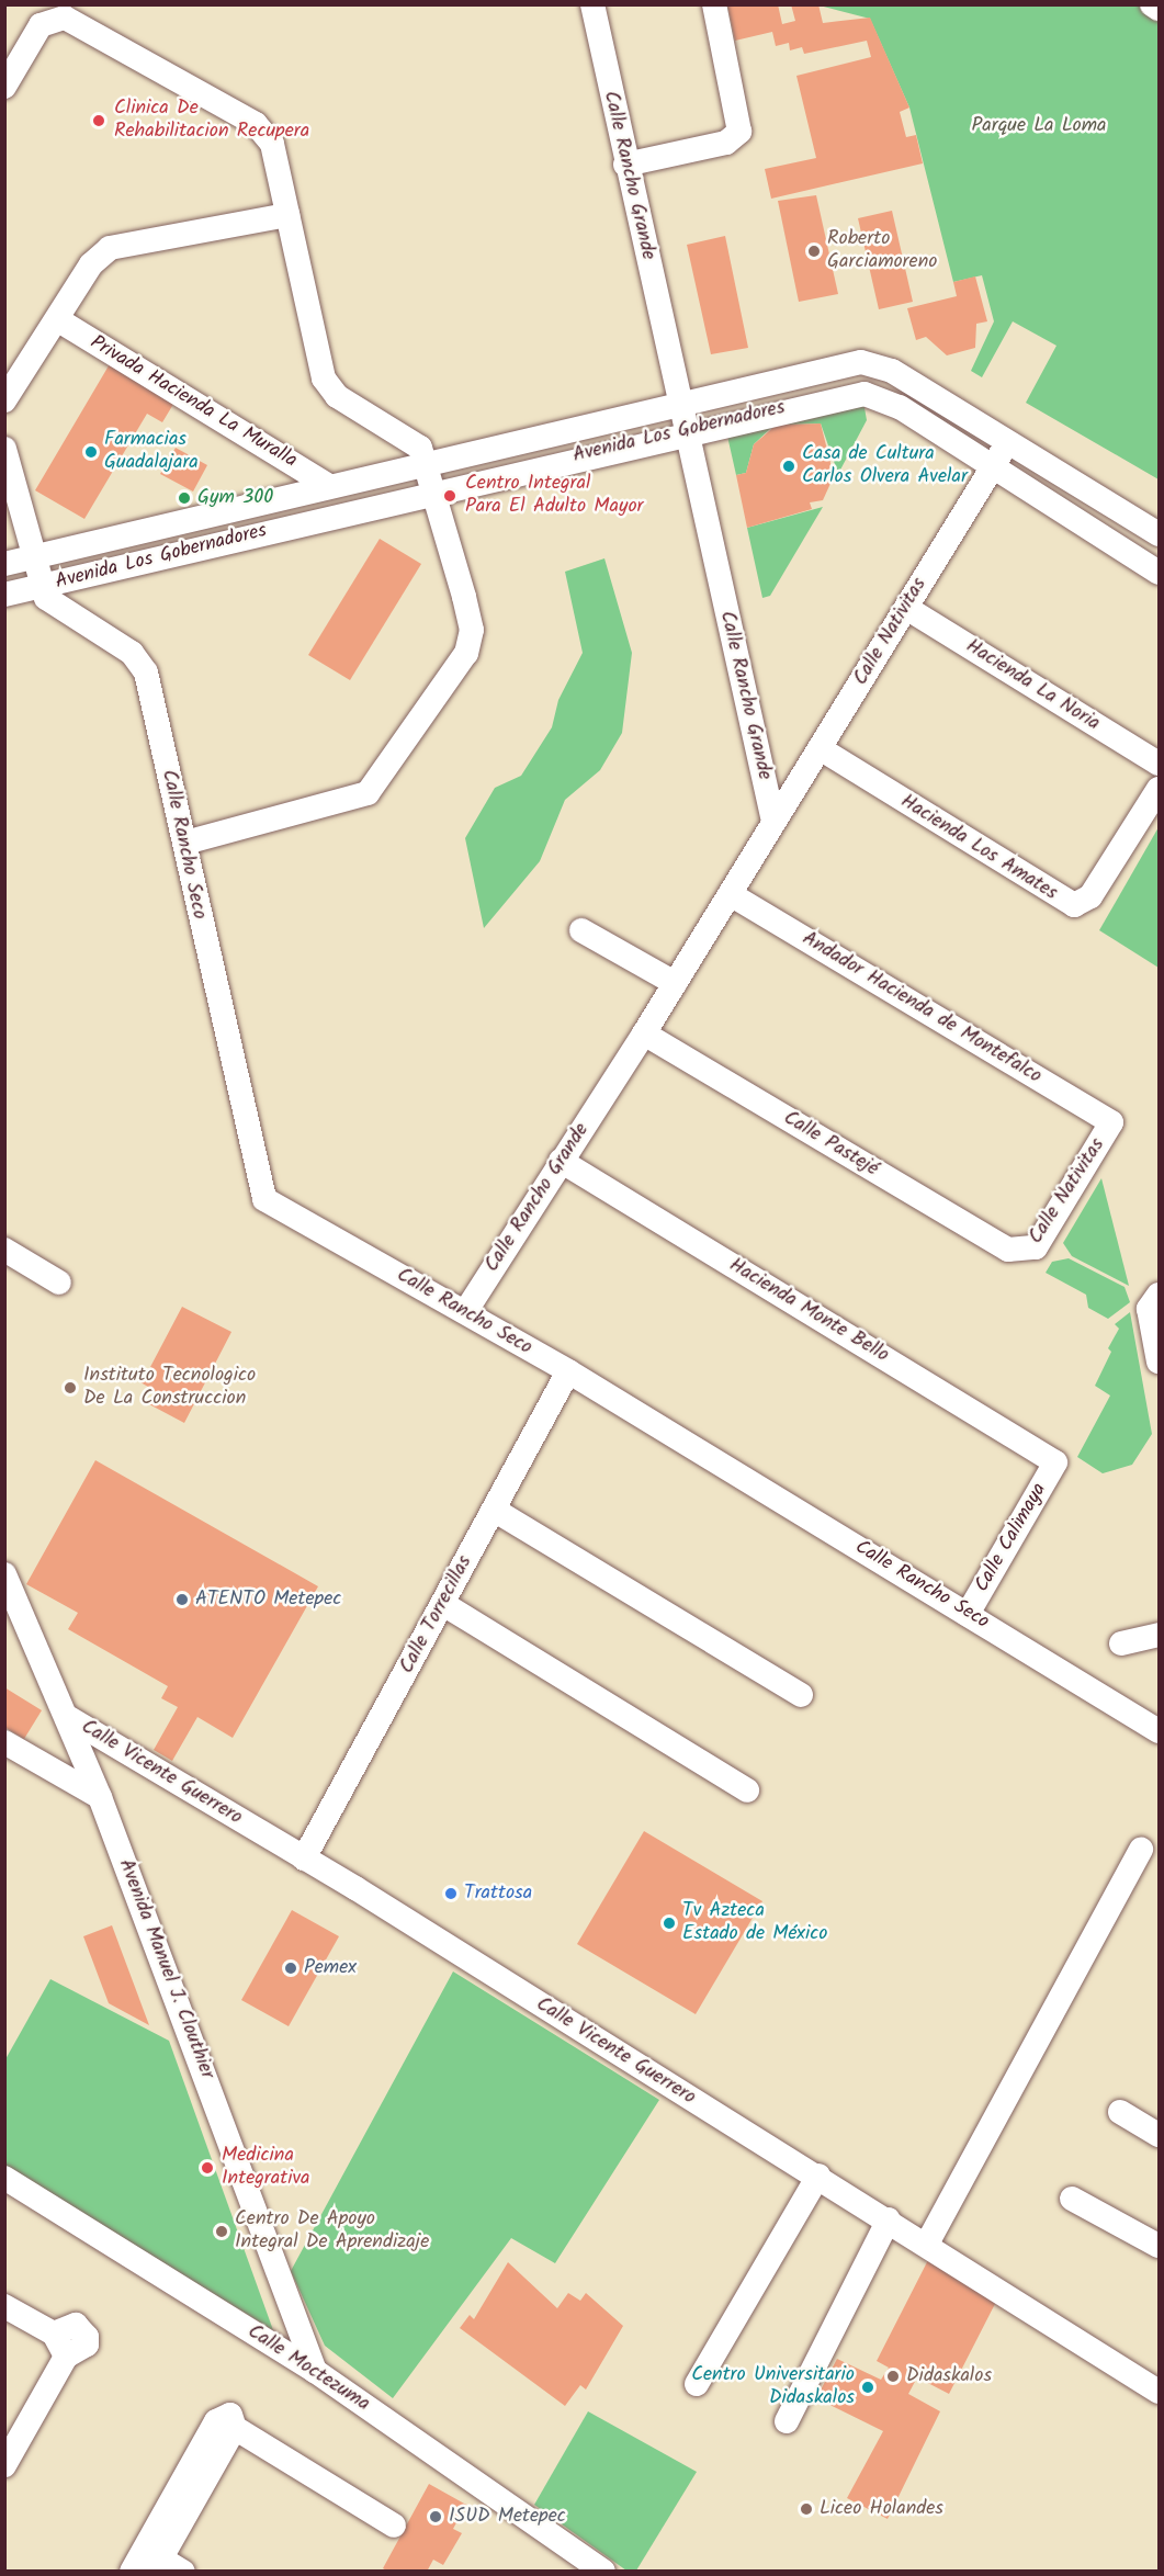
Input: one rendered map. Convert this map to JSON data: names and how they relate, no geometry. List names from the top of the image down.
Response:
{
  "streets": {
    "street": [
      "Calle Rancho Grande",
      "Privada Hacienda La Muralla",
      "Avenida Los Gobernadores",
      "Calle Nativitas",
      "Hacienda La Noria",
      "Calle Rancho Seco",
      "Hacienda Los Amates",
      "Andador Hacienda de Montefalco",
      "Calle Pastejé",
      "Hacienda Monte Bello",
      "Calle Calimaya",
      "Calle Torrecillas",
      "Calle Vicente Guerrero",
      "Avenida Manuel J. Clouthier",
      "Calle Moctezuma"
    ]
  },
  "crossings": [
    ["Calle Rancho Grande", "Avenida Los Gobernadores"],
    ["Calle Rancho Grande", "Calle Nativitas"],
    ["Calle Rancho Grande", "Calle Rancho Seco"],
    ["Calle Rancho Grande", "Andador Hacienda de Montefalco"],
    ["Calle Rancho Grande", "Calle Pastejé"],
    ["Calle Rancho Grande", "Hacienda Monte Bello"],
    ["Privada Hacienda La Muralla", "Avenida Los Gobernadores"],
    ["Avenida Los Gobernadores", "Calle Nativitas"],
    ["Avenida Los Gobernadores", "Calle Rancho Seco"],
    ["Calle Nativitas", "Hacienda La Noria"],
    ["Calle Nativitas", "Hacienda Los Amates"],
    ["Calle Nativitas", "Andador Hacienda de Montefalco"],
    ["Calle Nativitas", "Calle Pastejé"],
    ["Calle Rancho Seco", "Calle Calimaya"],
    ["Calle Rancho Seco", "Calle Torrecillas"],
    ["Hacienda Monte Bello", "Calle Calimaya"],
    ["Calle Torrecillas", "Calle Vicente Guerrero"],
    ["Calle Vicente Guerrero", "Avenida Manuel J. Clouthier"],
    ["Avenida Manuel J. Clouthier", "Calle Moctezuma"]
  ],
  "parks": ["Parque La Loma"],
  "places": [
    "Clinica De Rehabilitacion Recupera",
    "Roberto Garciamoreno",
    "Farmacias Guadalajara",
    "Casa de Cultura Carlos Olvera Avelar",
    "Centro Integral Para El Adulto Mayor",
    "Gym 300",
    "Instituto Tecnologico De La Construccion",
    "ATENTO Metepec",
    "Trattosa",
    "Tv Azteca Estado de México",
    "Pemex",
    "Medicina Integrativa",
    "Centro De Apoyo Integral De Aprendizaje",
    "Didaskalos",
    "Centro Universitario Didaskalos",
    "Liceo Holandes",
    "ISUD Metepec"
  ]
}
